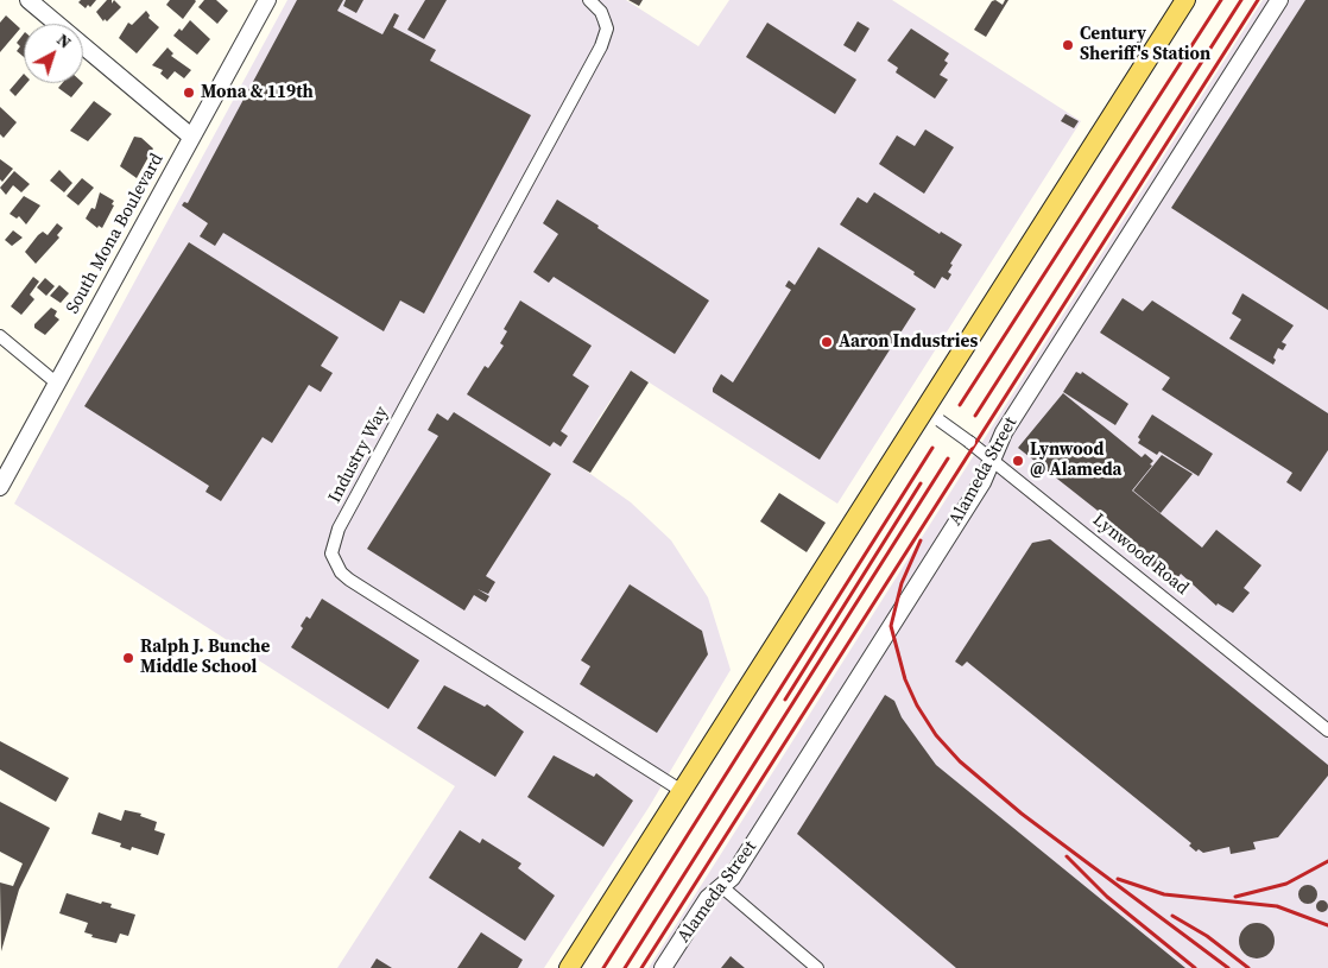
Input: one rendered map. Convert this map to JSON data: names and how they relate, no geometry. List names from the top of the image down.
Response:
{
  "streets": {
    "street": [
      "South Mona Boulevard",
      "Industry Way",
      "Alameda Street",
      "Lynwood Road"
    ]
  },
  "crossings": [
    ["Alameda Street", "Lynwood Road"]
  ],
  "places": [
    "Century Sheriff's Station",
    "Mona & 119th",
    "Aaron Industries",
    "Lynwood @ Alameda",
    "Ralph J. Bunche Middle School"
  ],
  "north": "top right"
}
